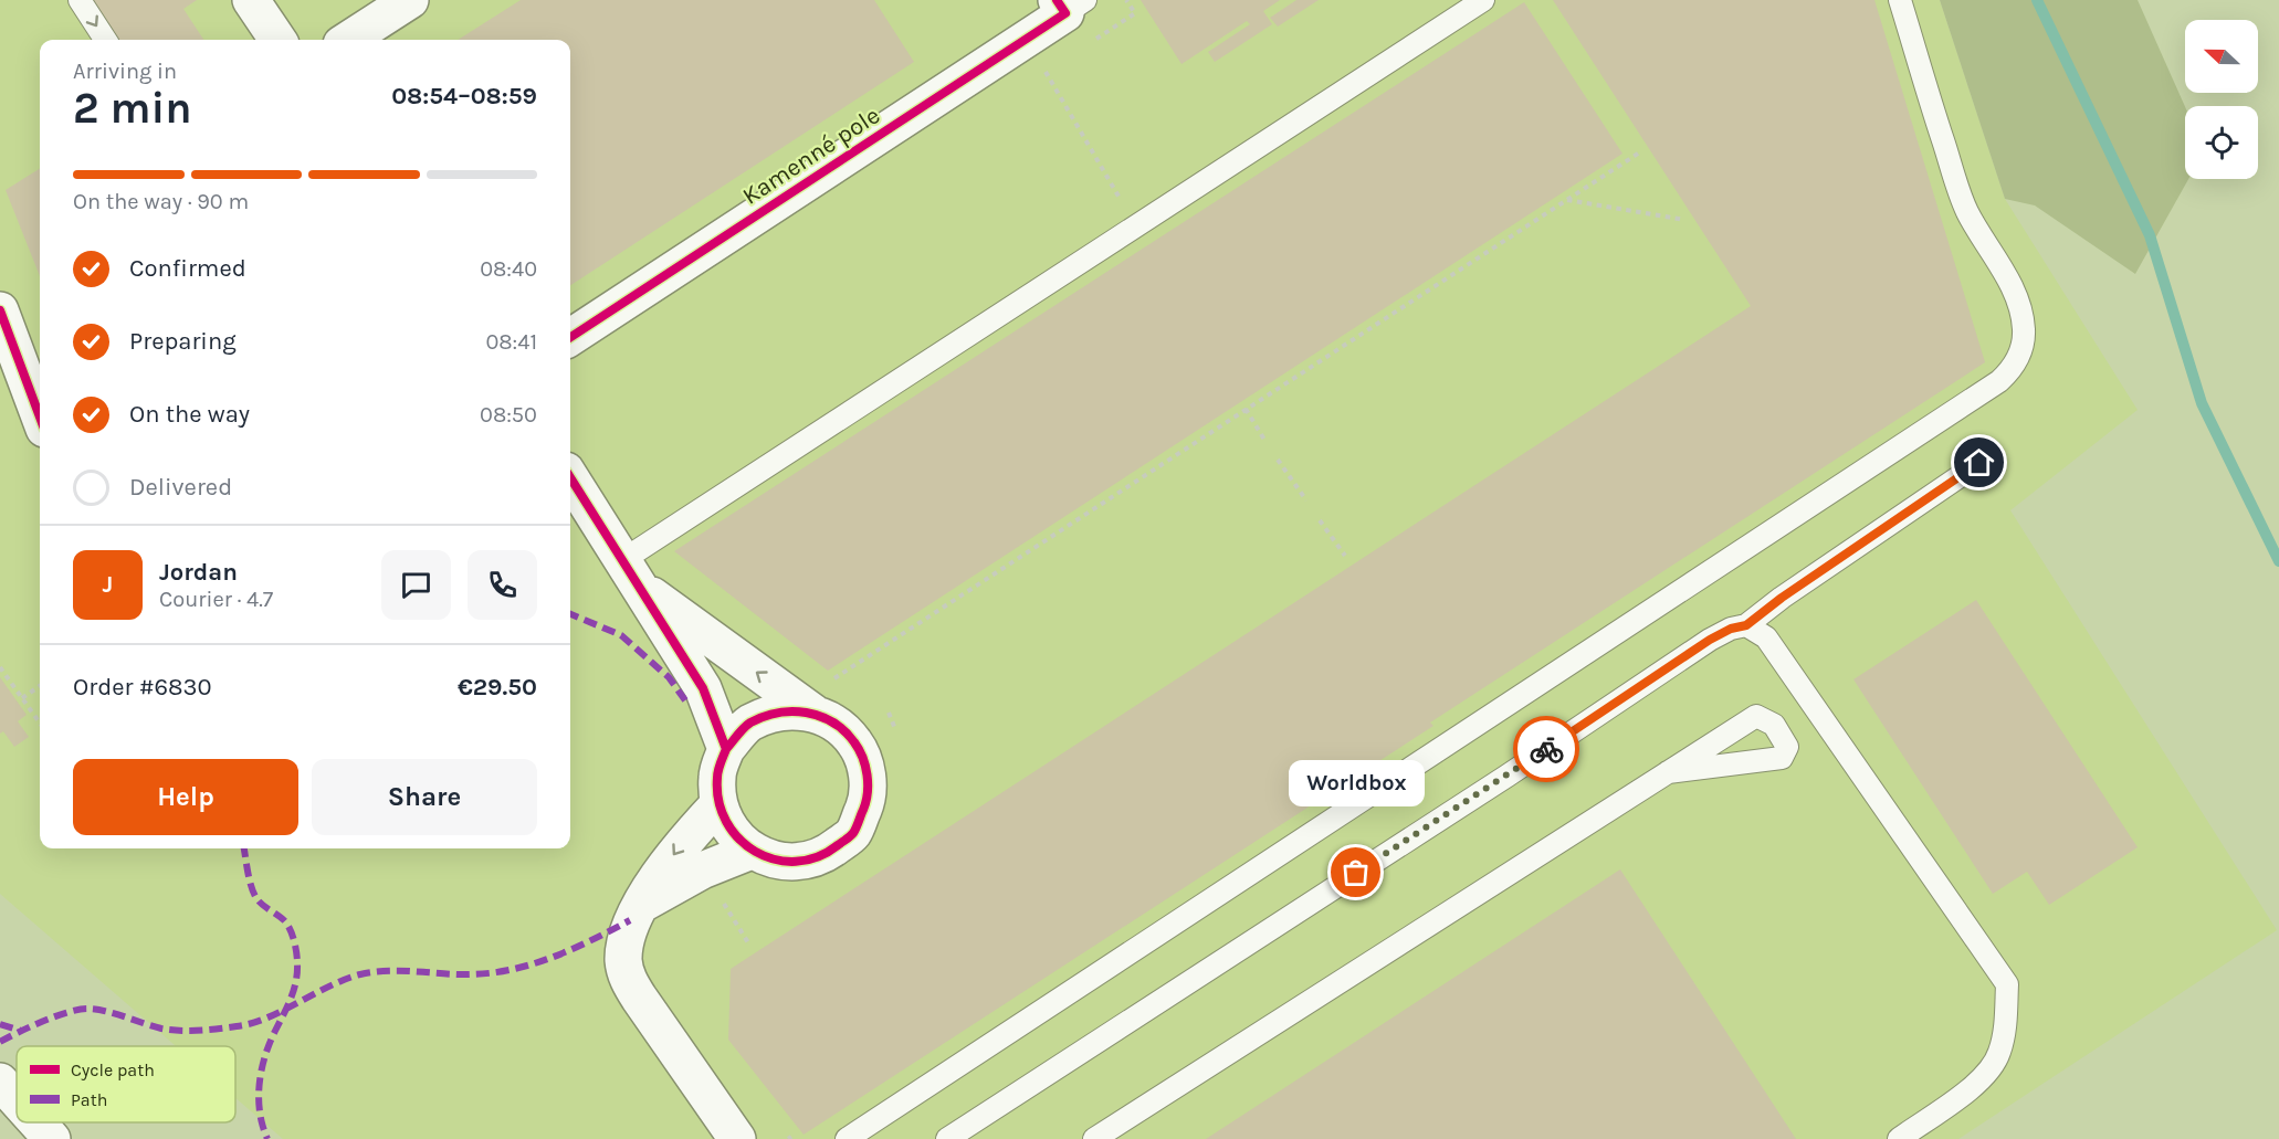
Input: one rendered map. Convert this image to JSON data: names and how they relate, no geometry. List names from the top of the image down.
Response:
{
  "streets": {
    "street": ["Kamenné pole"]
  },
  "places": ["Worldbox"],
  "legend": ["Cycle path", "Path"],
  "north": "left",
  "page": {
    "heading": ["2 min", "Arriving in", "08:54–08:59"],
    "panel": [
      "Jordan",
      "Courier · 4.7",
      "Order #6830",
      "€29.50"
    ],
    "bar": "On the way · 90 m",
    "list": [
      ["Confirmed", "08:40"],
      ["Preparing", "08:41"],
      ["On the way", "08:50"],
      "Delivered"
    ],
    "round": "J",
    "buttons": ["Help", "Share"],
    "bubble": "Worldbox"
  }
}
